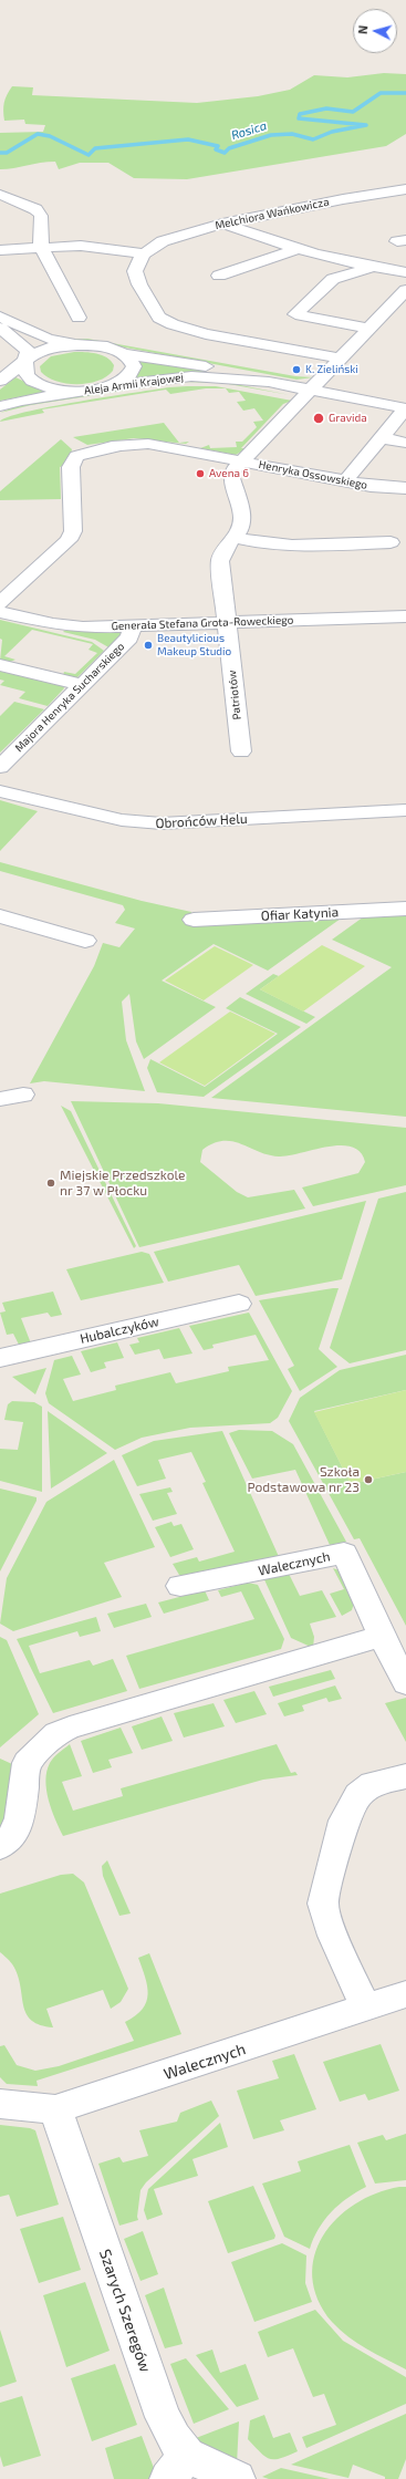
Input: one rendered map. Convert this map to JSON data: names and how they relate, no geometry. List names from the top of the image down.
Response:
{
  "streets": {
    "street": [
      "Melchiora Wańkowicza",
      "Aleja Armii Krajowej",
      "Henryka Ossowskiego",
      "Generała Stefana Grota-Roweckiego",
      "Patriotów",
      "Majora Henryka Sucharskiego",
      "Obrońców Helu",
      "Ofiar Katynia",
      "Hubalczyków",
      "Walecznych",
      "Szarych Szeregów"
    ]
  },
  "crossings": [
    ["Aleja Armii Krajowej", "Patriotów"],
    ["Henryka Ossowskiego", "Patriotów"],
    ["Generała Stefana Grota-Roweckiego", "Patriotów"],
    ["Generała Stefana Grota-Roweckiego", "Majora Henryka Sucharskiego"],
    ["Walecznych", "Szarych Szeregów"]
  ],
  "water": ["Rosica"],
  "places": [
    "K. Zieliński",
    "Gravida",
    "Avena 6",
    "Beautylicious Makeup Studio",
    "Miejskie Przedszkole nr 37 w Płocku",
    "Szkoła Podstawowa nr 23"
  ],
  "north": "left"
}
